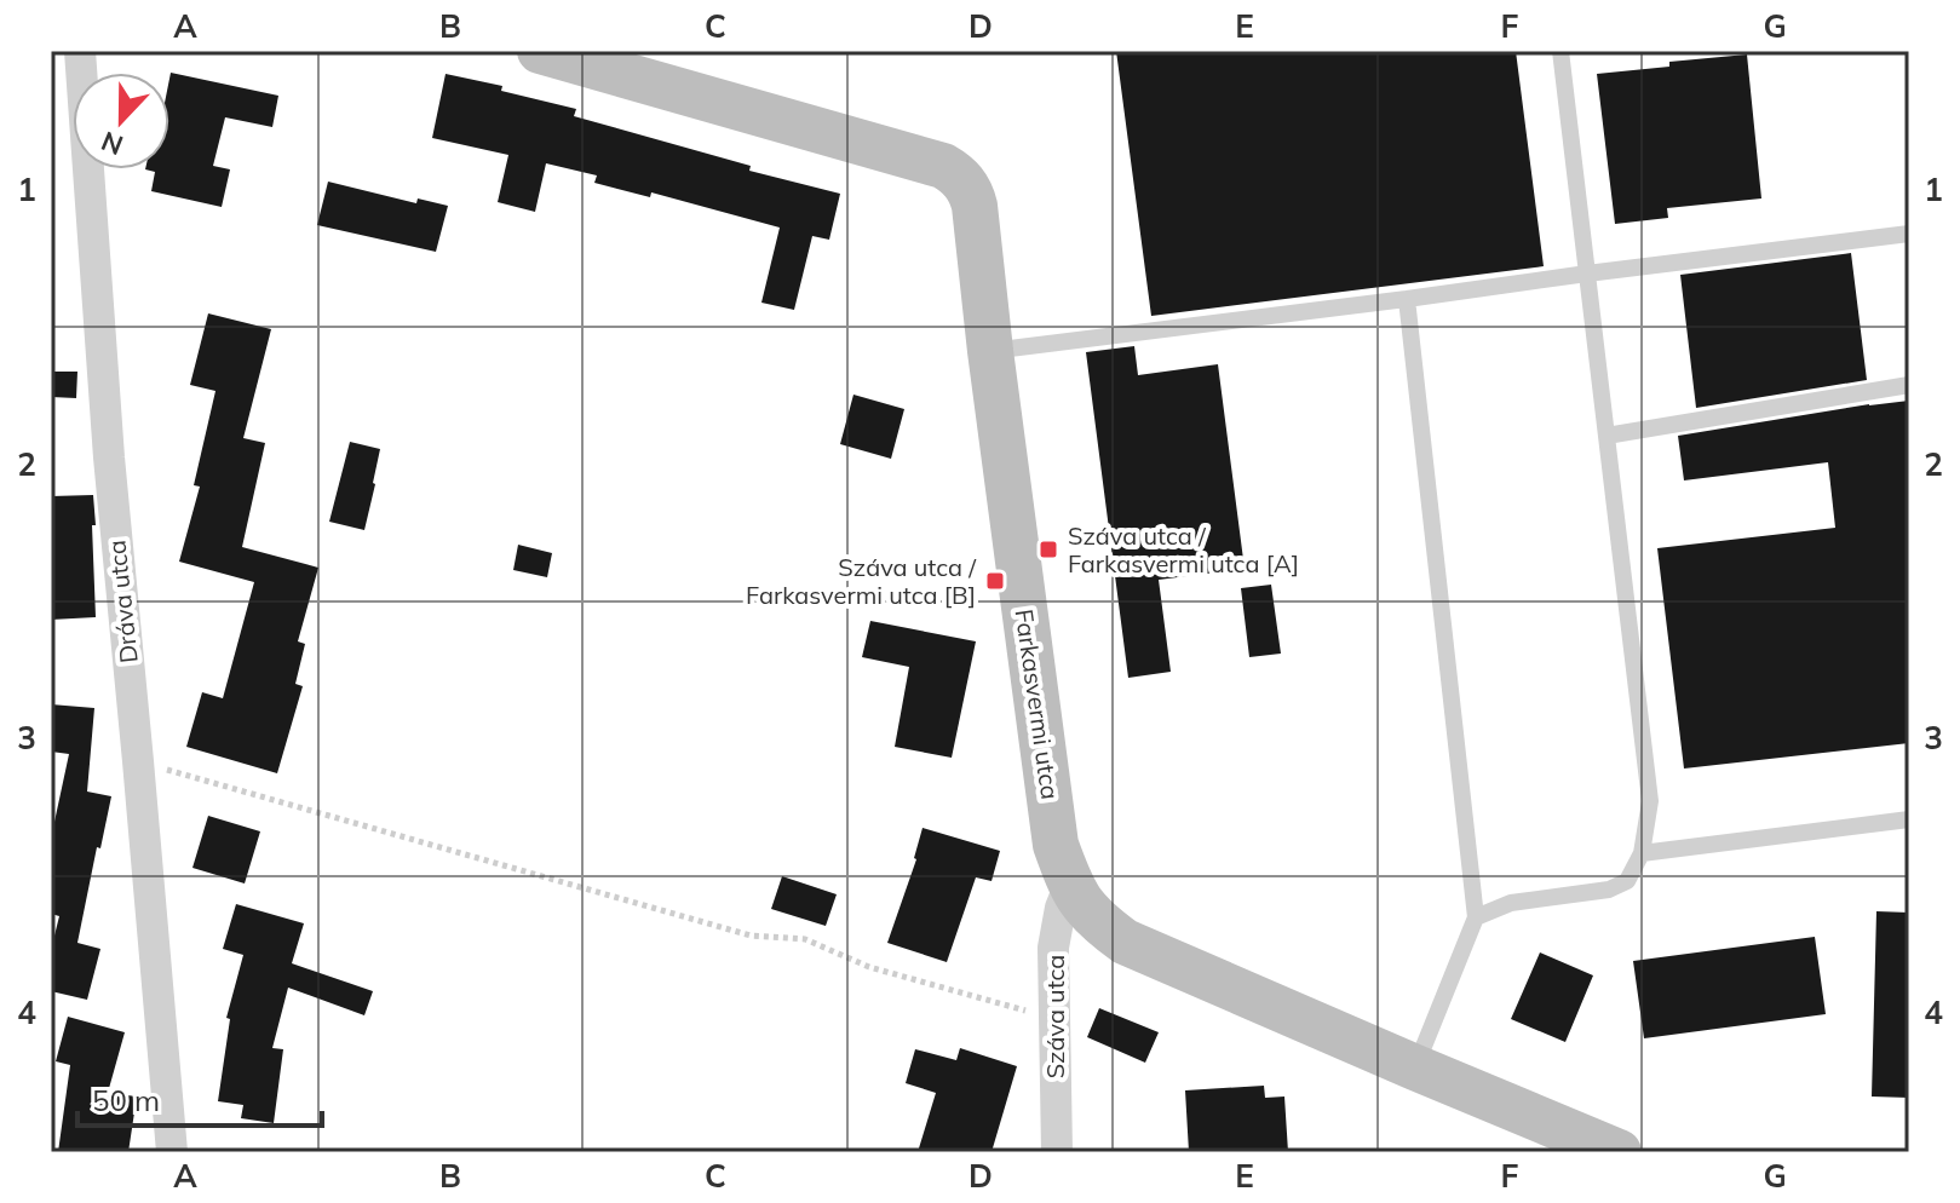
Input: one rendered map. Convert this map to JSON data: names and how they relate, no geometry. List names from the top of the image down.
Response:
{
  "streets": {
    "street": ["Dráva utca", "Farkasvermi utca", "Száva utca"]
  },
  "crossings": [
    ["Farkasvermi utca", "Száva utca"]
  ],
  "places": {
    "transit": ["Száva utca / Farkasvermi utca [A]", "Száva utca / Farkasvermi utca [B]"]
  },
  "scale_bar": "50 m",
  "north": "bottom",
  "grid": {
    "columns": [
      "A",
      "B",
      "C",
      "D",
      "E",
      "F",
      "G"
    ],
    "rows": [
      "1",
      "2",
      "3",
      "4"
    ]
  }
}
